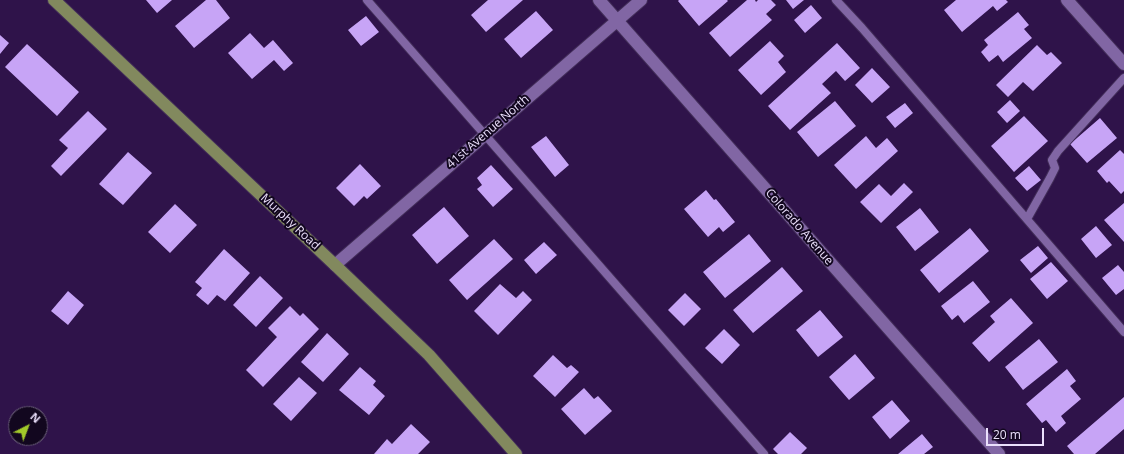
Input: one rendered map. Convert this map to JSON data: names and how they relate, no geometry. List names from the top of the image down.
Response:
{
  "streets": {
    "main road": ["Murphy Road"],
    "street": ["41st Avenue North", "Colorado Avenue"]
  },
  "crossings": [
    ["41st Avenue North", "Murphy Road"],
    ["41st Avenue North", "Colorado Avenue"]
  ],
  "scale_bar": "20 m",
  "north": "top right"
}
